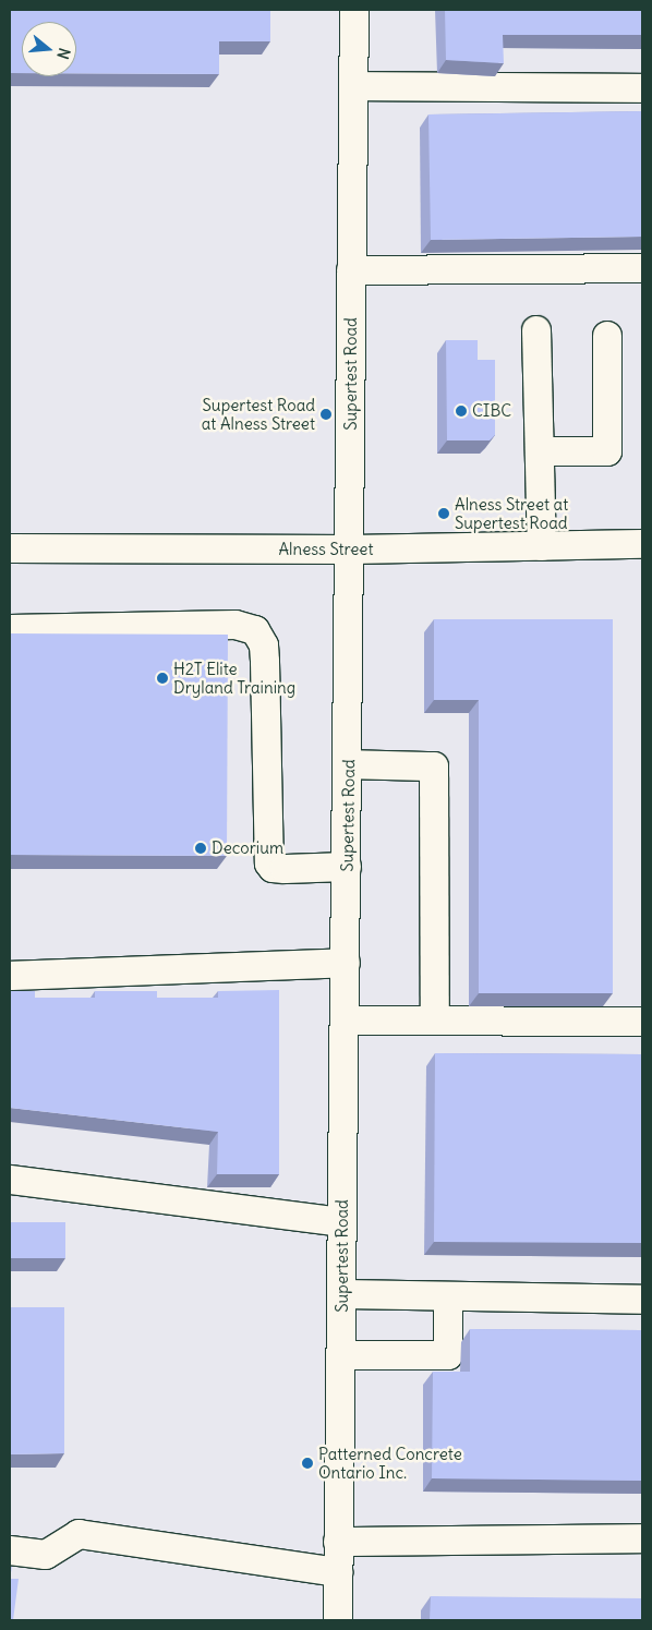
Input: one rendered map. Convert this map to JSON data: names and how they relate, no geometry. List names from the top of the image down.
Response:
{
  "streets": {
    "street": ["Supertest Road", "Alness Street"]
  },
  "crossings": [
    ["Supertest Road", "Alness Street"]
  ],
  "places": [
    "CIBC",
    "Supertest Road at Alness Street",
    "Alness Street at Supertest Road",
    "H2T Elite Dryland Training",
    "Decorium",
    "Patterned Concrete Ontario Inc."
  ],
  "north": "right"
}
